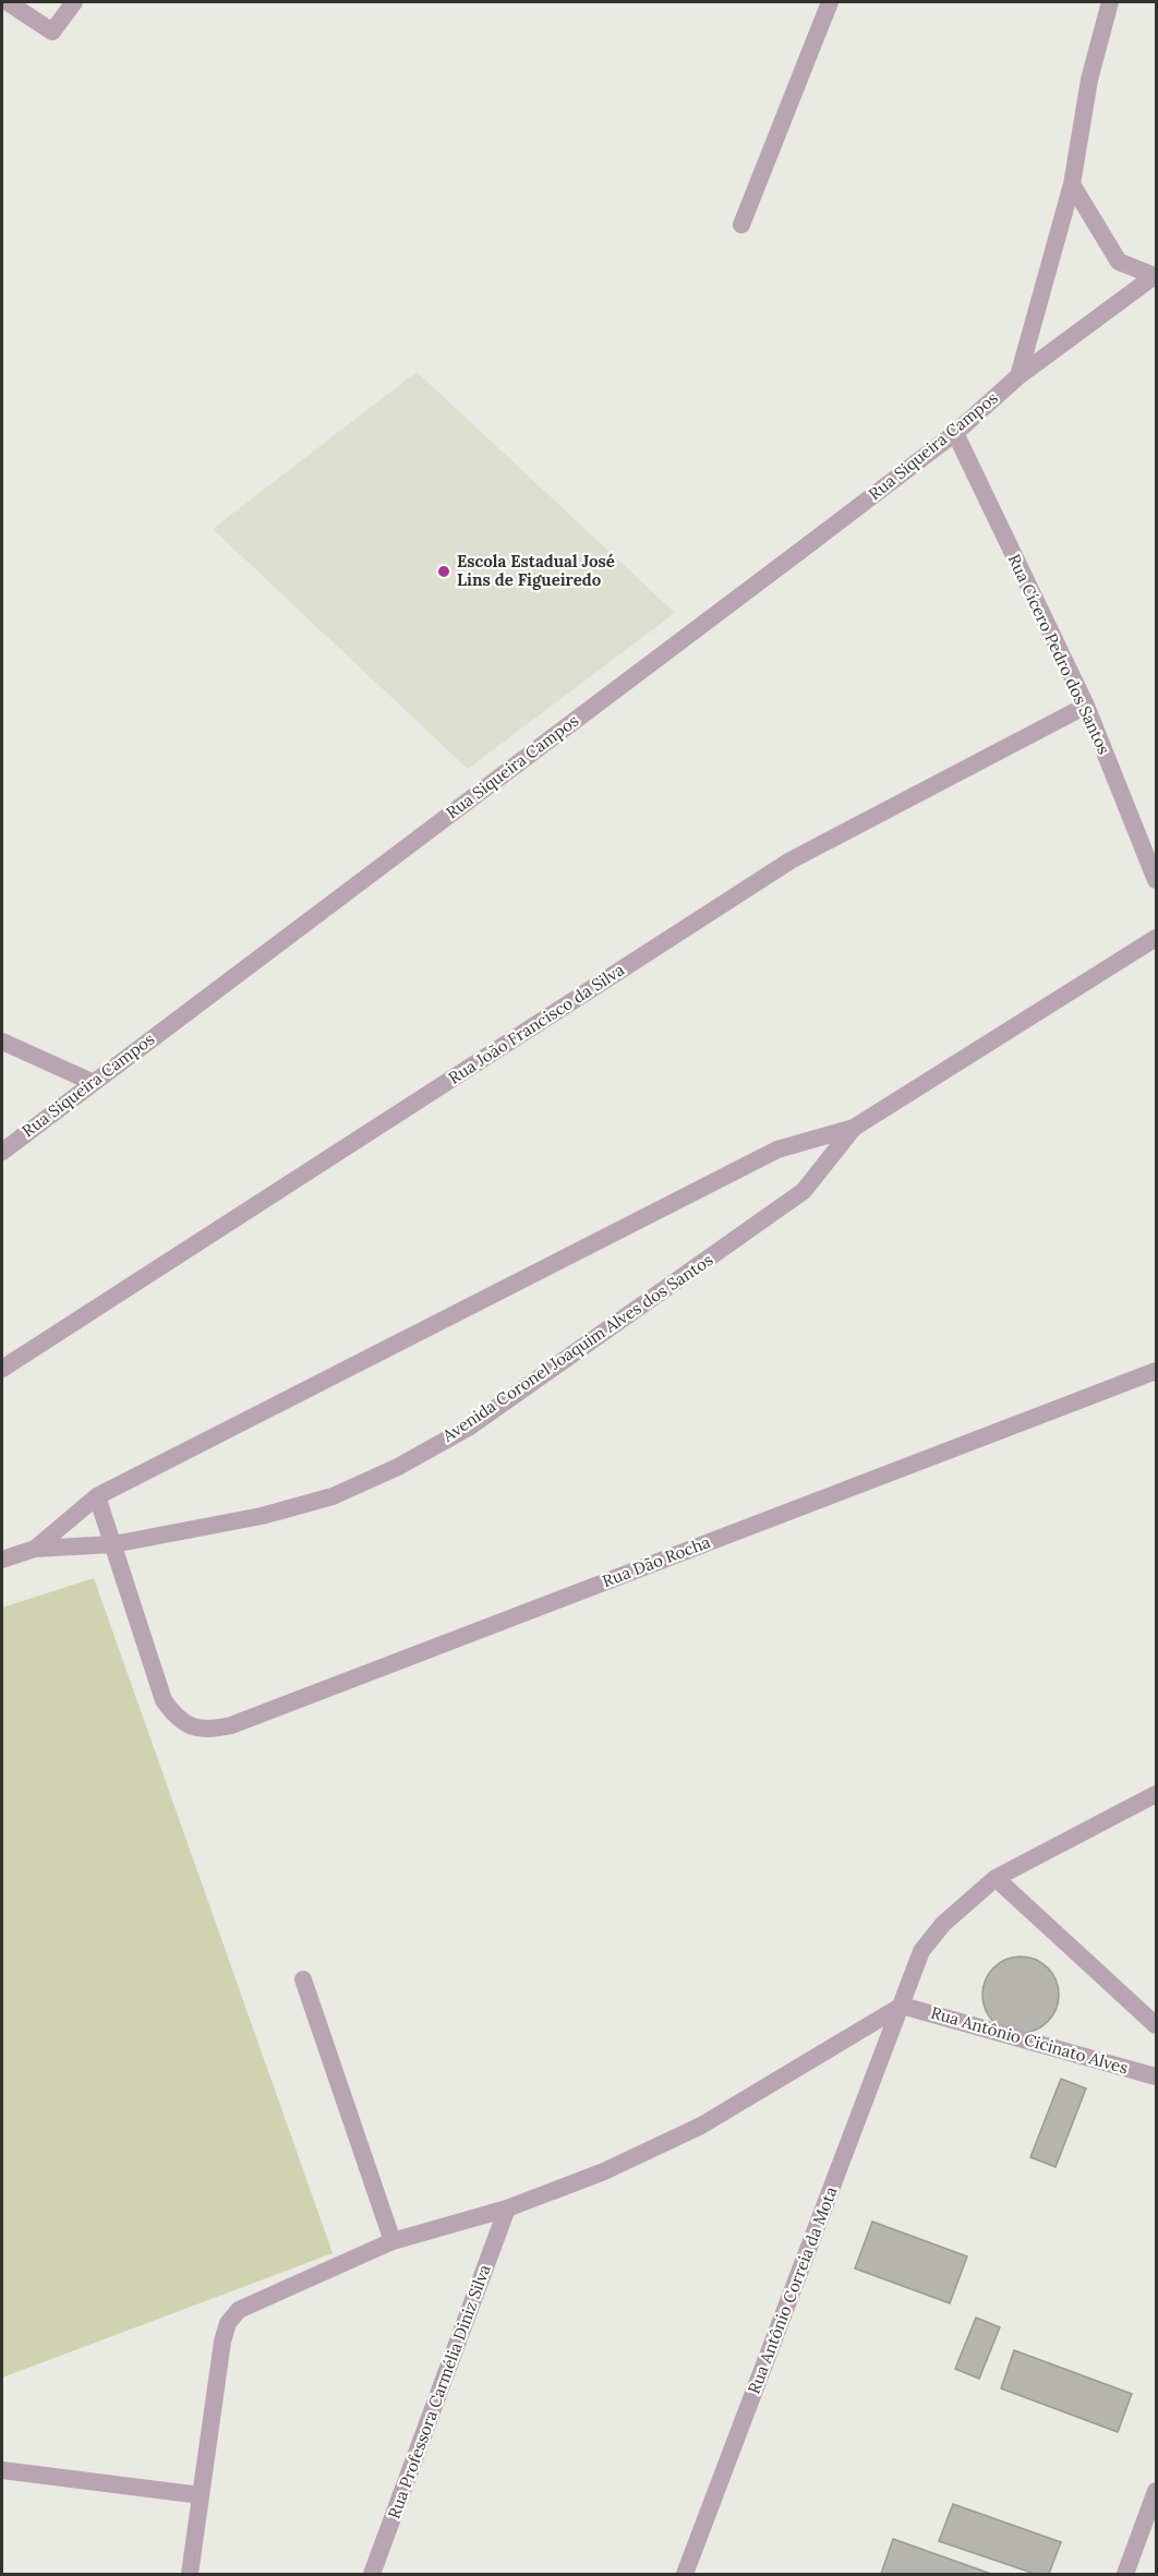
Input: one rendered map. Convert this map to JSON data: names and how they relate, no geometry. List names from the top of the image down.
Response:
{
  "streets": {
    "street": [
      "Rua Siqueira Campos",
      "Rua Cícero Pedro dos Santos",
      "Rua João Francisco da Silva",
      "Avenida Coronel Joaquim Alves dos Santos",
      "Rua Dão Rocha",
      "Rua Antônio Cicinato Alves",
      "Rua Antônio Correia da Mota",
      "Rua Professora Carmélia Diniz Silva"
    ]
  },
  "crossings": [
    ["Rua Siqueira Campos", "Rua Cícero Pedro dos Santos"],
    ["Rua Cícero Pedro dos Santos", "Rua João Francisco da Silva"],
    ["Avenida Coronel Joaquim Alves dos Santos", "Rua Dão Rocha"],
    ["Rua Antônio Cicinato Alves", "Rua Antônio Correia da Mota"]
  ],
  "places": ["Escola Estadual José Lins de Figueiredo"]
}
